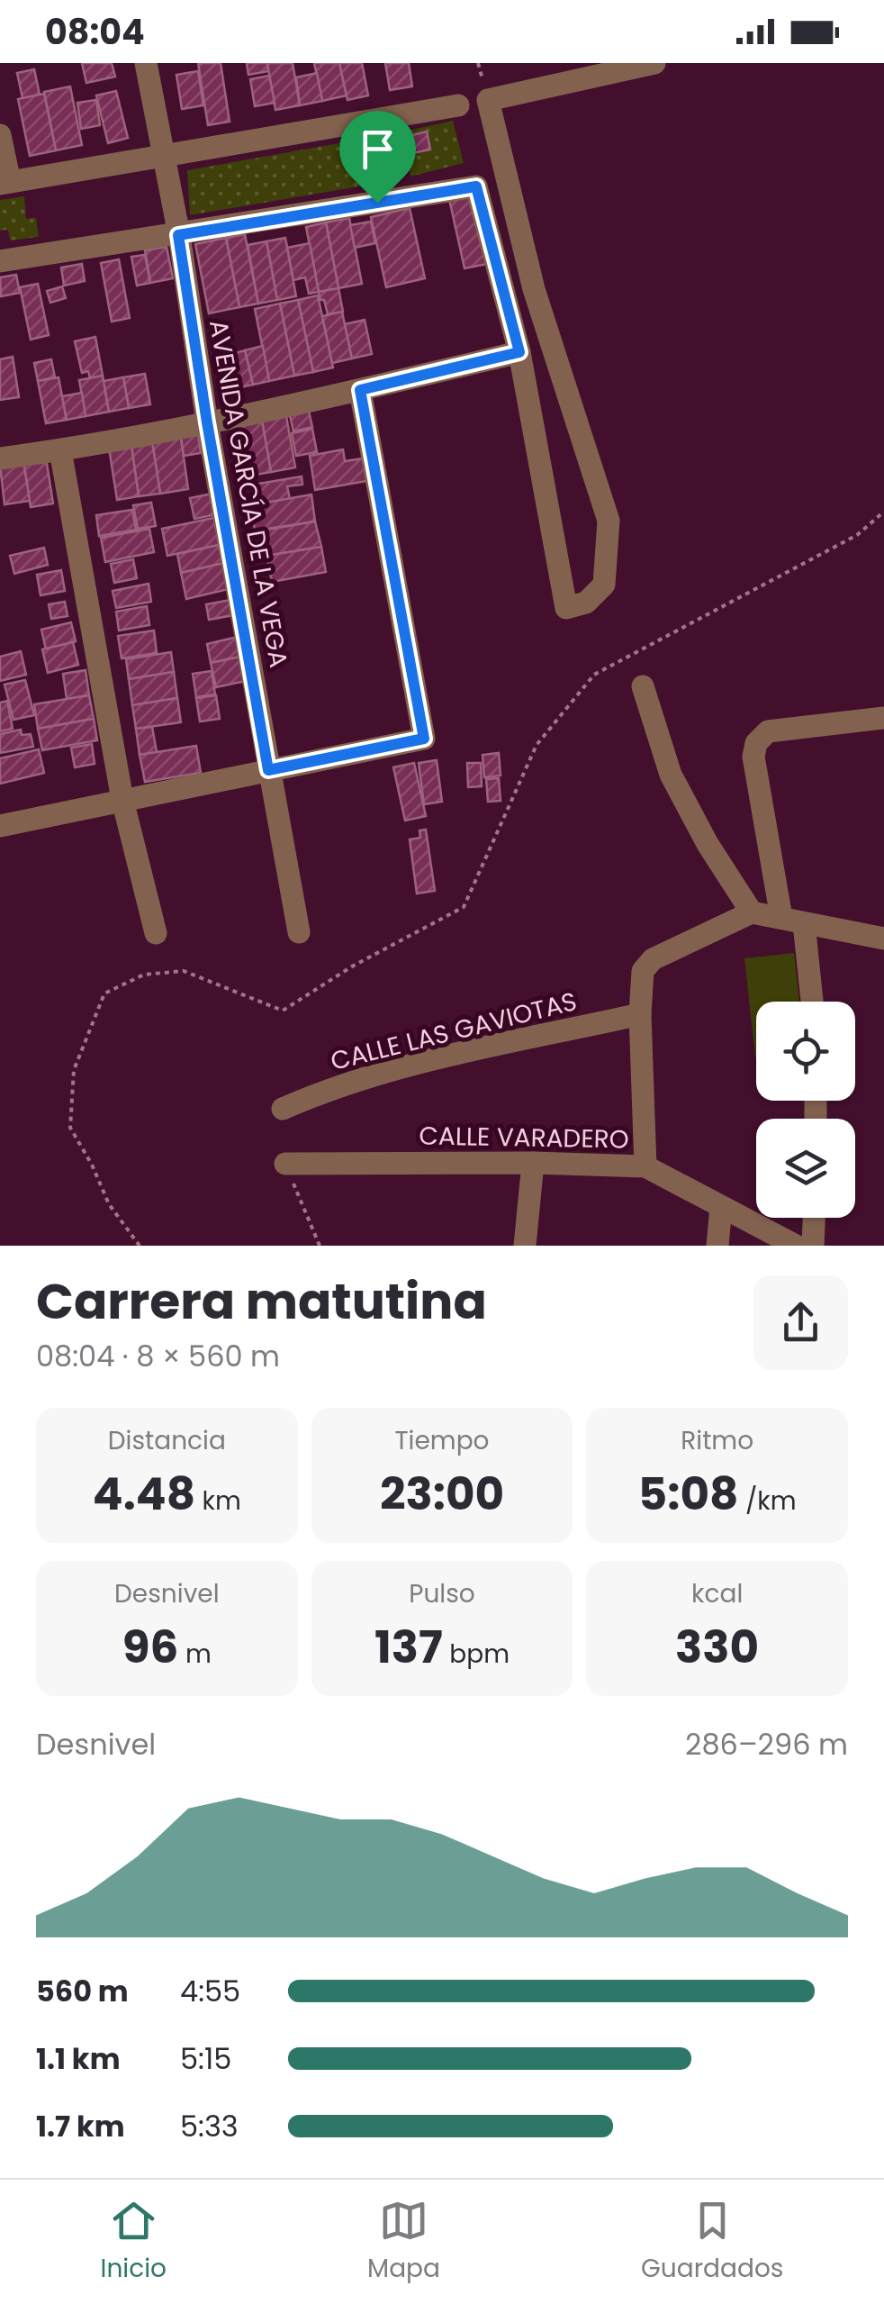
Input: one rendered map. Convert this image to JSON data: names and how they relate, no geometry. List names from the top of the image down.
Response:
{
  "streets": {
    "street": ["AVENIDA GARCÍA DE LA VEGA", "CALLE LAS GAVIOTAS", "CALLE VARADERO"]
  },
  "page": {
    "status": "08:04",
    "heading": ["Carrera matutina", "08:04 · 8 × 560 m"],
    "stats": [
      ["Distancia", "4.48 km"],
      ["Tiempo", "23:00"],
      ["Ritmo", "5:08 /km"],
      ["Desnivel", "96 m"],
      ["Pulso", "137 bpm"],
      ["kcal", "330"]
    ],
    "chart": ["Desnivel", "286–296 m"],
    "list": [
      {
        "name": "560 m",
        "note": "4:55"
      },
      {
        "name": "1.1 km",
        "note": "5:15"
      },
      {
        "name": "1.7 km",
        "note": "5:33"
      }
    ],
    "tabs": ["Inicio", "Mapa", "Guardados"]
  }
}
